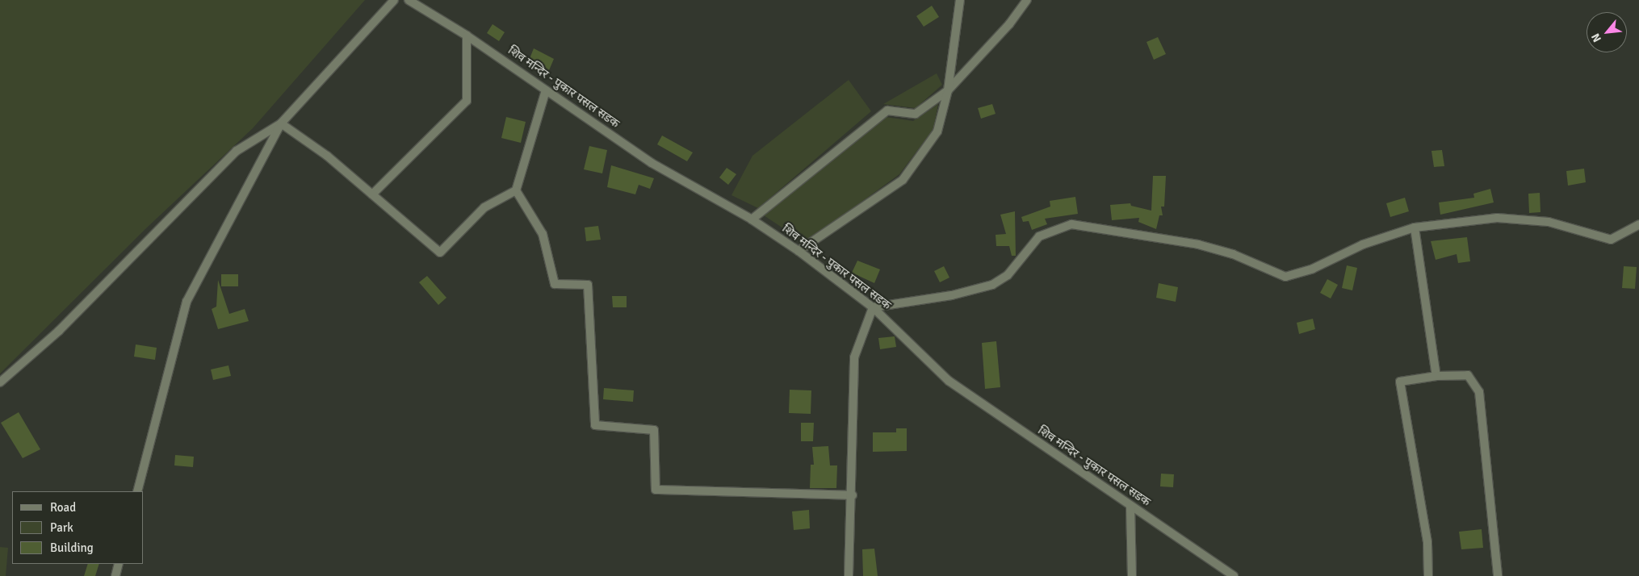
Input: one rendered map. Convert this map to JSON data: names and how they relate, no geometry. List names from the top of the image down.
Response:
{
  "streets": {
    "street": ["शिव मन्दिर - पुकार पसल सडक"]
  },
  "legend": ["Road", "Park", "Building"],
  "north": "bottom left"
}
